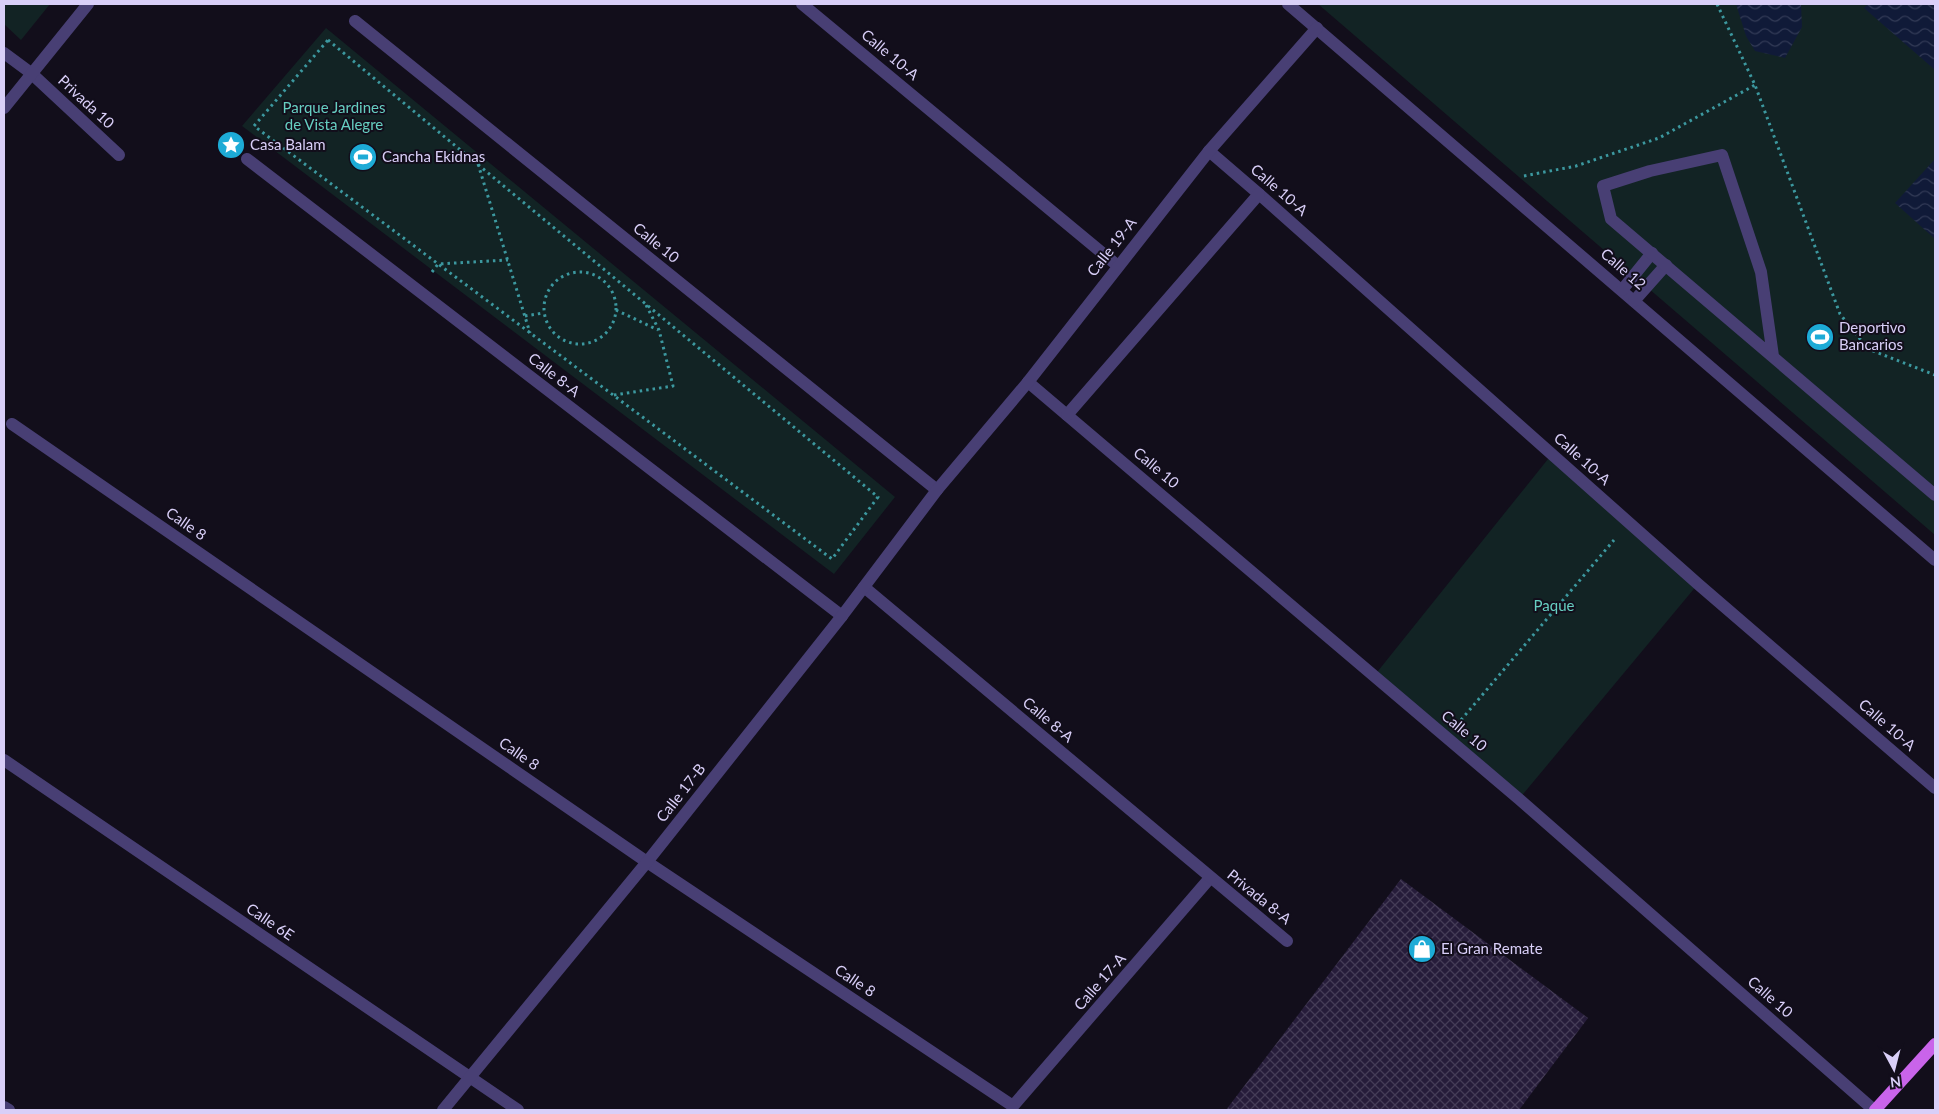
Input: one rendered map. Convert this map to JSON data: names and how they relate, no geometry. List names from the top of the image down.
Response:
{
  "streets": {
    "street": [
      "Calle 10-A",
      "Privada 10",
      "Calle 10",
      "Calle 19-A",
      "Calle 12",
      "Calle 8-A",
      "Calle 8",
      "Calle 17-B",
      "Privada 8-A",
      "Calle 6E",
      "Calle 17-A"
    ]
  },
  "crossings": [
    ["Calle 10-A", "Calle 19-A"],
    ["Calle 10", "Calle 19-A"],
    ["Calle 10", "Calle 17-B"],
    ["Calle 19-A", "Calle 12"],
    ["Calle 19-A", "Calle 17-B"],
    ["Calle 8-A", "Calle 17-B"],
    ["Calle 8-A", "Privada 8-A"],
    ["Calle 8-A", "Calle 17-A"],
    ["Calle 8", "Calle 17-B"],
    ["Calle 8", "Calle 17-A"],
    ["Calle 17-B", "Calle 6E"],
    ["Privada 8-A", "Calle 17-A"]
  ],
  "parks": ["Parque Jardines de Vista Alegre", "Paque"],
  "places": {
    "place": ["Casa Balam"],
    "sports": ["Cancha Ekidnas", "Deportivo Bancarios"],
    "shop": ["El Gran Remate"]
  },
  "north": "bottom"
}
